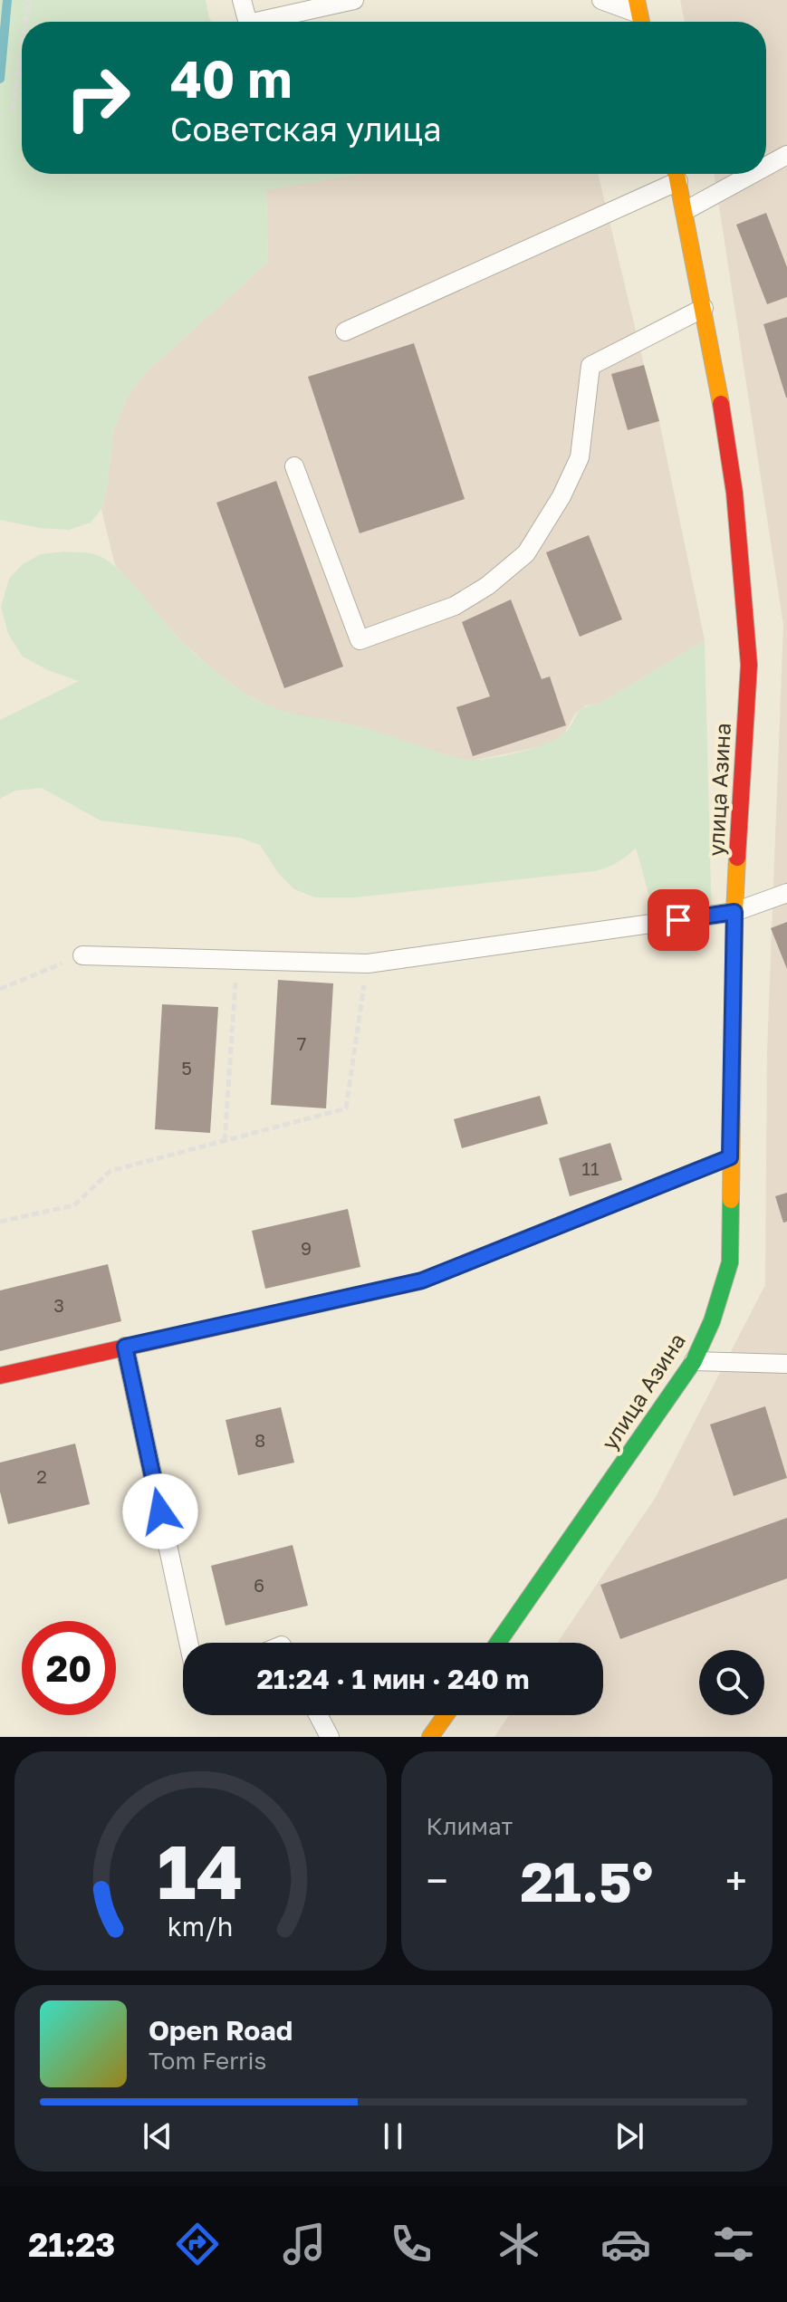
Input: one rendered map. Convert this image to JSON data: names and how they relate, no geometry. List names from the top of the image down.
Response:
{
  "streets": {
    "street": ["улица Азина"]
  },
  "house_numbers": [
    "7",
    "5",
    "11",
    "9",
    "3",
    "8",
    "2",
    "6"
  ],
  "page": {
    "turn": ["40 m", "Советская улица"],
    "limit": "20",
    "trip": "21:24 · 1 мин · 240 m",
    "tile": "Климат",
    "heat": ["−", "21.5°", "+"],
    "song": ["Open Road", "Tom Ferris"],
    "tabs": "21:23",
    "gauge": ["14", "km/h"]
  }
}
